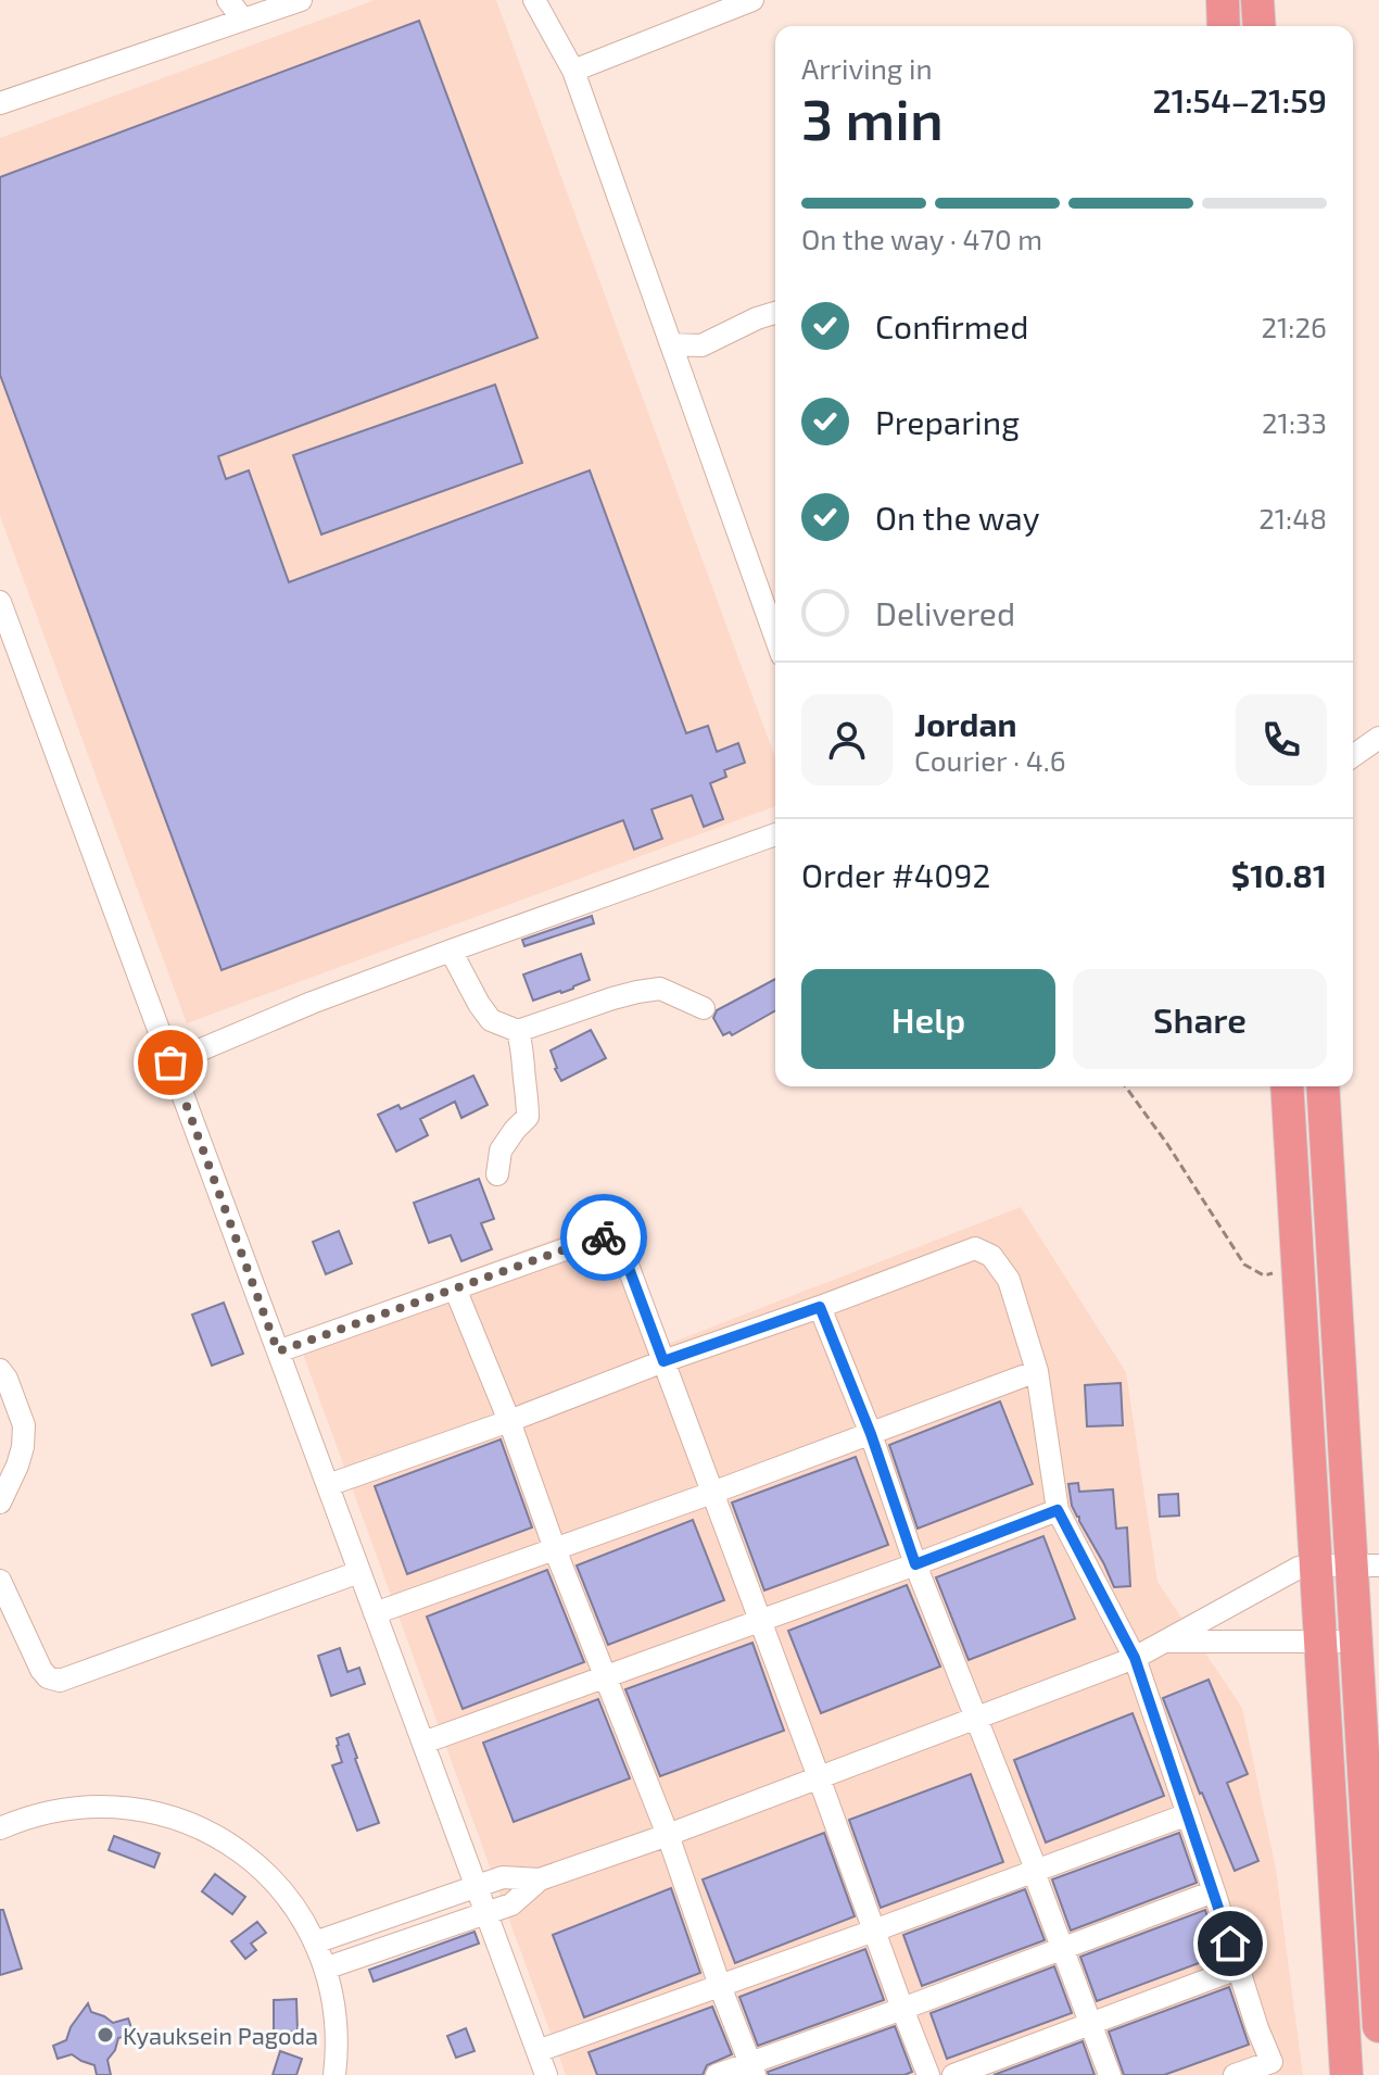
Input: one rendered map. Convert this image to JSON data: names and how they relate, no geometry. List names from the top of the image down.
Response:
{
  "places": ["Kyauksein Pagoda"],
  "page": {
    "heading": ["3 min", "Arriving in", "21:54–21:59"],
    "panel": [
      "Jordan",
      "Courier · 4.6",
      "Order #4092",
      "$10.81"
    ],
    "bar": "On the way · 470 m",
    "list": [
      ["Confirmed", "21:26"],
      ["Preparing", "21:33"],
      ["On the way", "21:48"],
      "Delivered"
    ],
    "buttons": ["Help", "Share"]
  }
}
